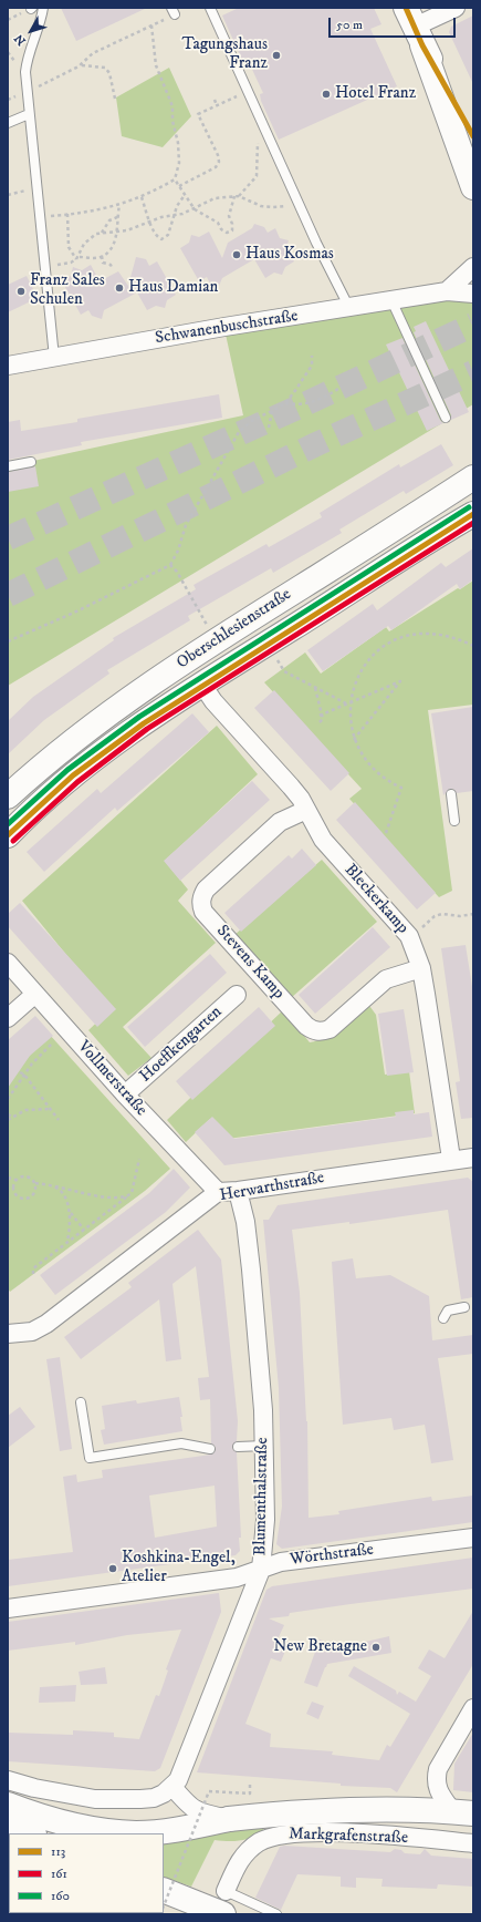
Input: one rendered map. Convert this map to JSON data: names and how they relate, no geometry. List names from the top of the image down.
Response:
{
  "streets": {
    "main road": ["Oberschlesienstraße"],
    "street": [
      "Schwanenbuschstraße",
      "Bleckerkamp",
      "Stevens Kamp",
      "Hoeffkengarten",
      "Vollmerstraße",
      "Herwarthstraße",
      "Blumenthalstraße",
      "Wörthstraße",
      "Markgrafenstraße"
    ]
  },
  "crossings": [
    ["Oberschlesienstraße", "Bleckerkamp"],
    ["Bleckerkamp", "Stevens Kamp"],
    ["Bleckerkamp", "Herwarthstraße"],
    ["Hoeffkengarten", "Vollmerstraße"],
    ["Vollmerstraße", "Herwarthstraße"],
    ["Herwarthstraße", "Blumenthalstraße"],
    ["Blumenthalstraße", "Wörthstraße"]
  ],
  "places": [
    "Tagungshaus Franz",
    "Hotel Franz",
    "Haus Kosmas",
    "Haus Damian",
    "Franz Sales Schulen",
    "Koshkina-Engel, Atelier",
    "New Bretagne"
  ],
  "lines": ["transit line 113", "transit line 160", "transit line 161"],
  "legend": ["113", "161", "160"],
  "scale_bar": "50 m",
  "north": "bottom left"
}
